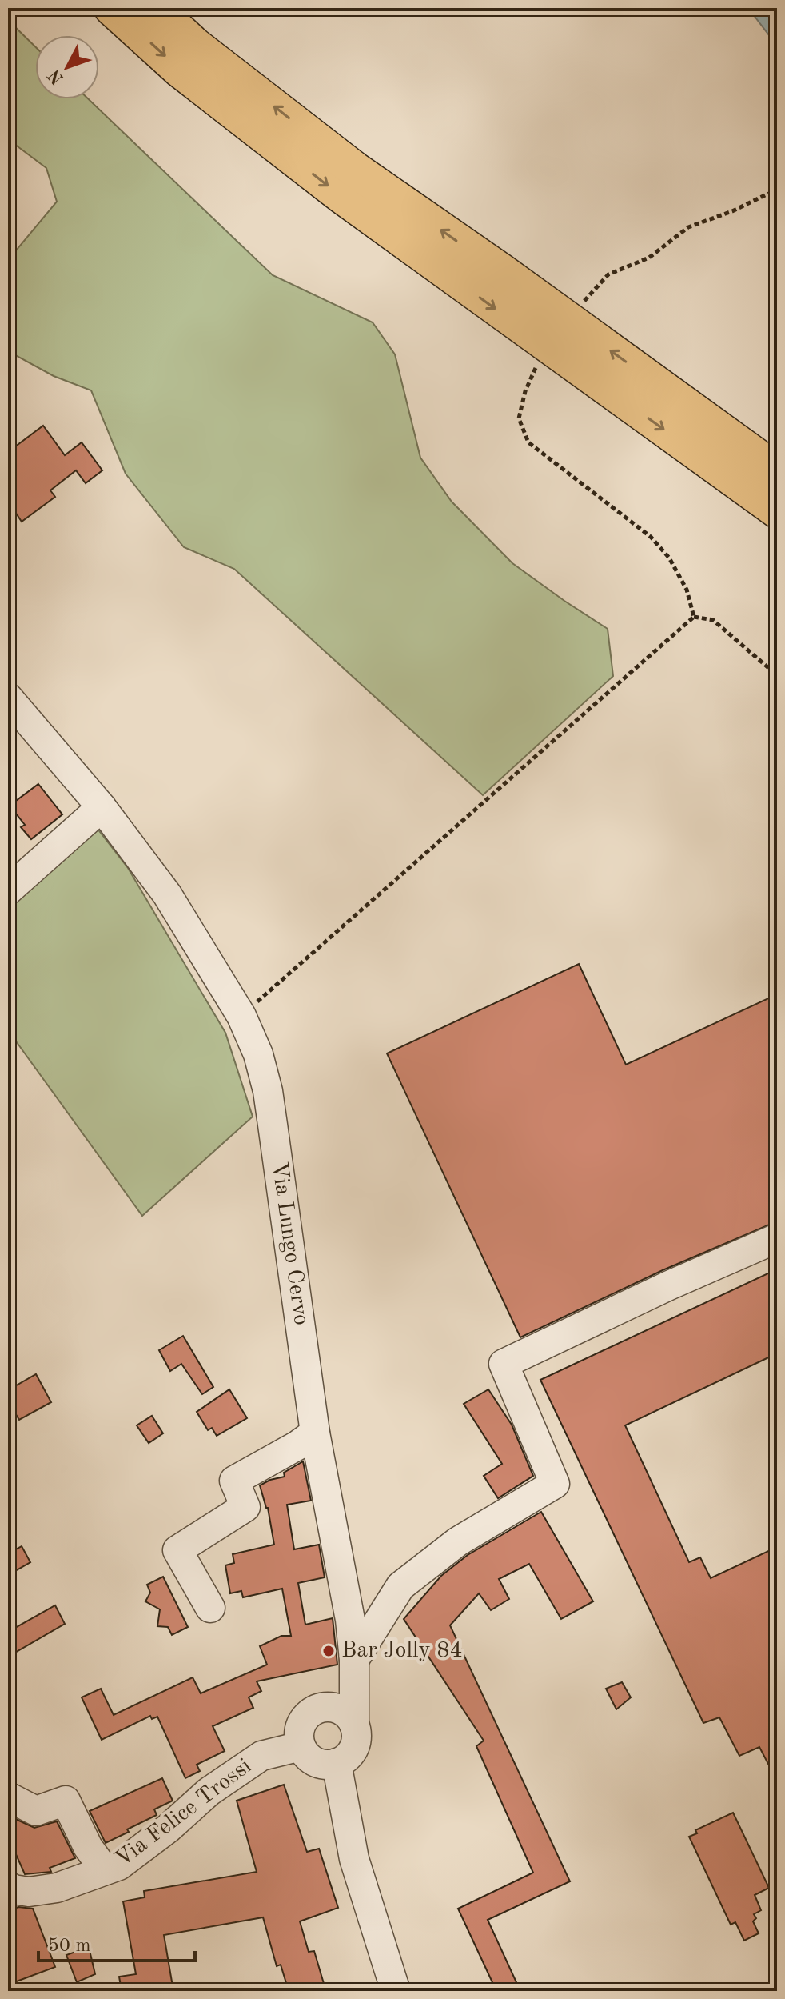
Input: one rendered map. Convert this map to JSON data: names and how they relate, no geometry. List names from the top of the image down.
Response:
{
  "streets": {
    "street": ["Via Lungo Cervo", "Via Felice Trossi"]
  },
  "crossings": [
    ["Via Lungo Cervo", "Via Felice Trossi"]
  ],
  "places": ["Bar Jolly 84"],
  "scale_bar": "50 m",
  "north": "bottom left"
}
